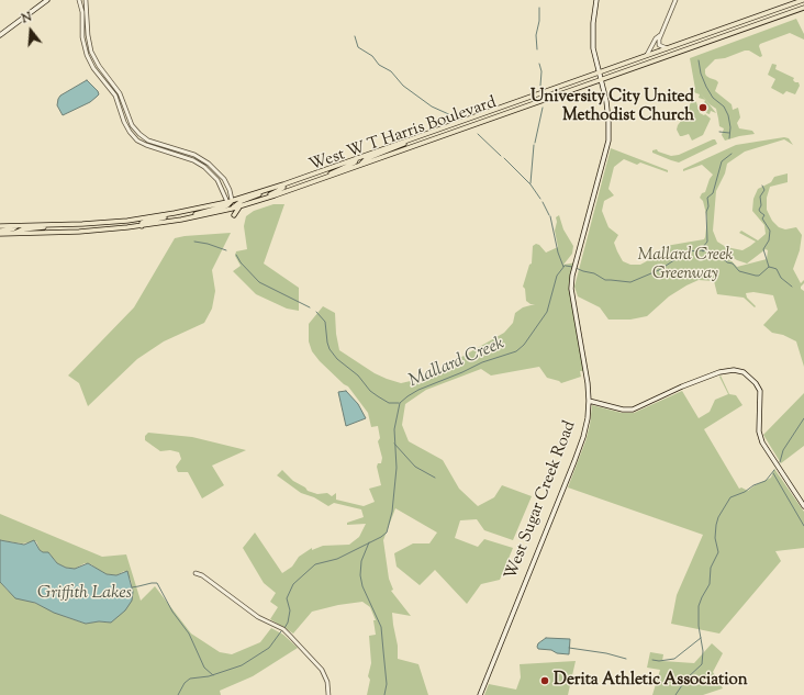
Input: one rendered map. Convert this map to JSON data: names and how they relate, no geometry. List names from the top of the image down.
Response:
{
  "streets": {
    "main road": ["West W T Harris Boulevard", "West Sugar Creek Road"]
  },
  "crossings": [
    ["West W T Harris Boulevard", "West Sugar Creek Road"]
  ],
  "water": ["Mallard Creek", "Griffith Lakes"],
  "parks": ["Mallard Creek Greenway"],
  "places": ["University City United Methodist Church", "Derita Athletic Association"],
  "north": "top"
}
